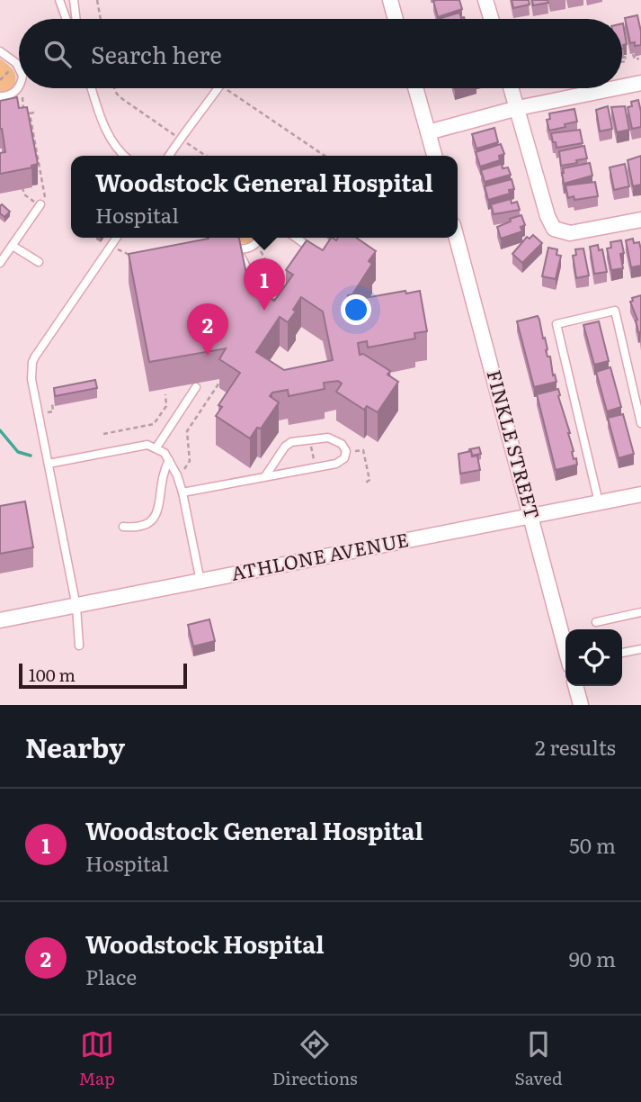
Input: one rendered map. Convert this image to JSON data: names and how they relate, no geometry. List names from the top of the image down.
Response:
{
  "streets": {
    "street": ["FINKLE STREET", "ATHLONE AVENUE"]
  },
  "crossings": [
    ["FINKLE STREET", "ATHLONE AVENUE"]
  ],
  "scale_bar": "100 m",
  "page": {
    "search": "Search here",
    "popup": ["Woodstock General Hospital", "Hospital"],
    "pins": ["1", "2"],
    "scale": "100 m",
    "heading": ["Nearby", "2 results"],
    "list": [
      {
        "mark": "1",
        "name": "Woodstock General Hospital",
        "note": "Hospital",
        "value": "50 m"
      },
      {
        "mark": "2",
        "name": "Woodstock Hospital",
        "note": "Place",
        "value": "90 m"
      }
    ],
    "nav": ["Map", "Directions", "Saved"]
  }
}
